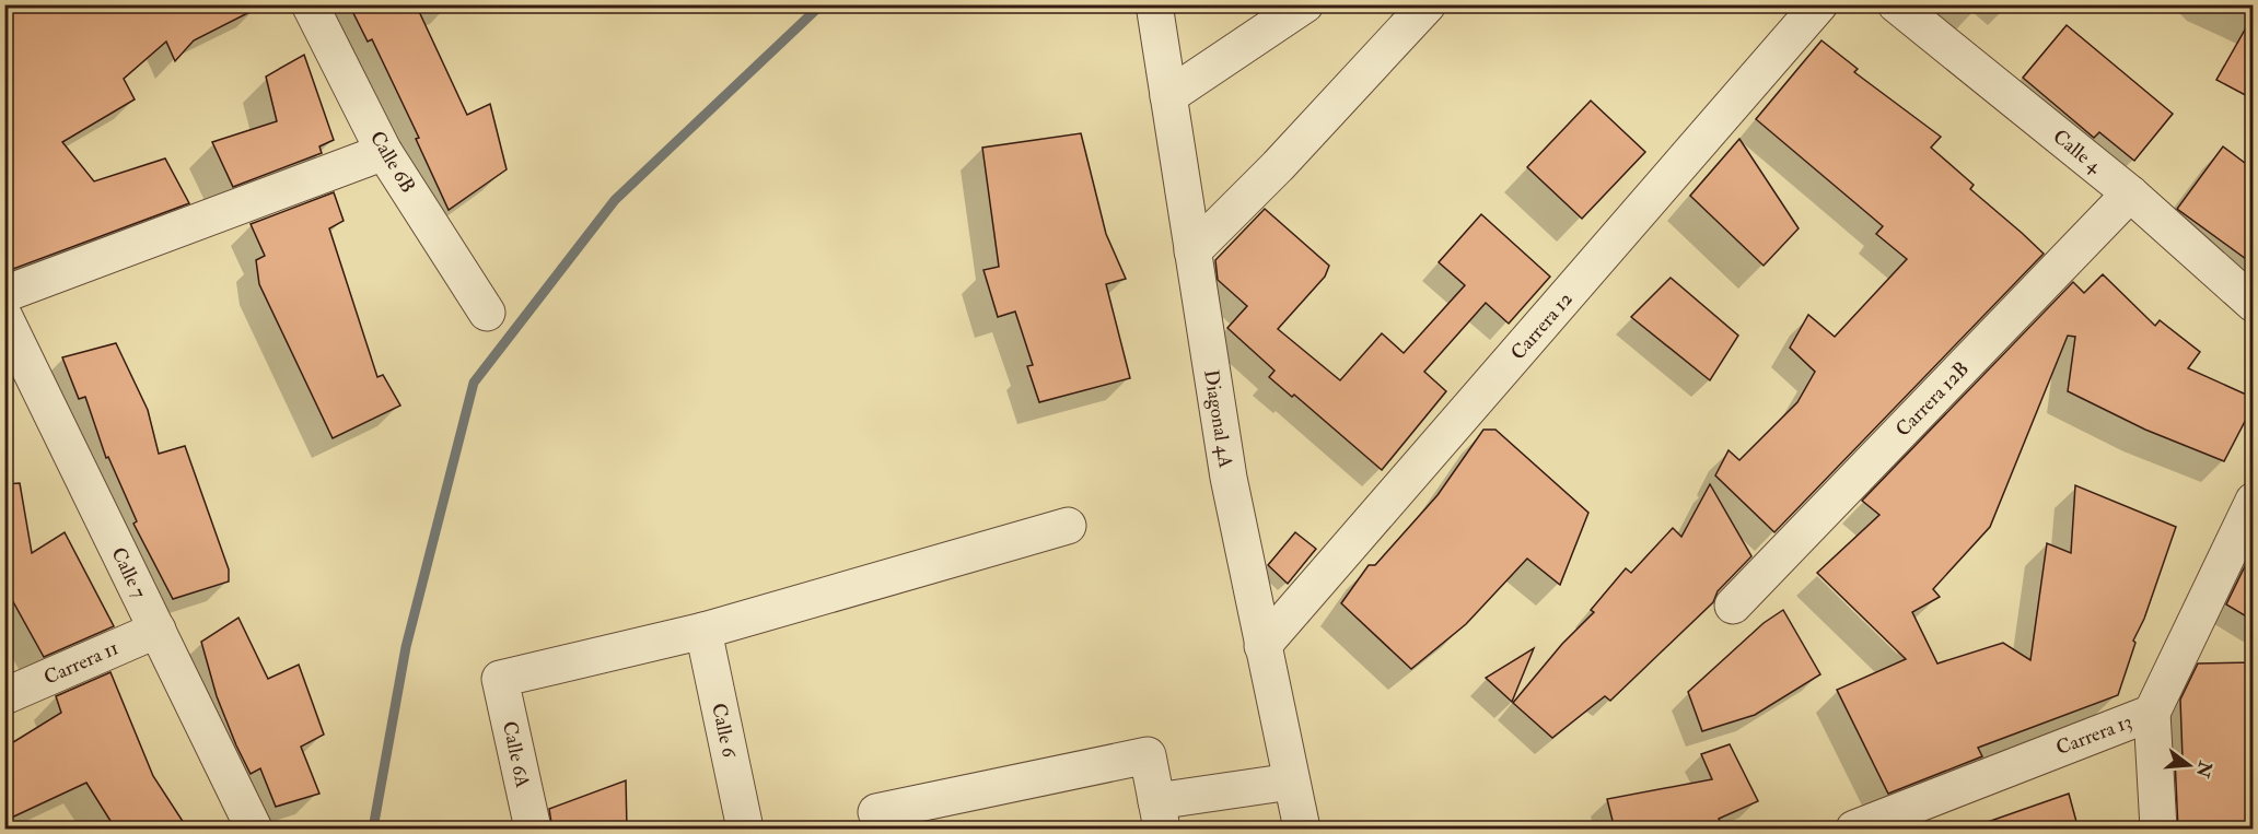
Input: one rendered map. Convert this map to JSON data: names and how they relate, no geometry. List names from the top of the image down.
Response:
{
  "streets": {
    "street": [
      "Calle 4",
      "Calle 6B",
      "Carrera 12",
      "Carrera 12B",
      "Diagonal 4A",
      "Calle 7",
      "Carrera 11",
      "Calle 6",
      "Carrera 13",
      "Calle 6A"
    ]
  },
  "crossings": [
    ["Calle 4", "Carrera 12B"],
    ["Carrera 12", "Diagonal 4A"],
    ["Calle 7", "Carrera 11"],
    ["Calle 6", "Calle 6A"]
  ],
  "north": "right"
}
